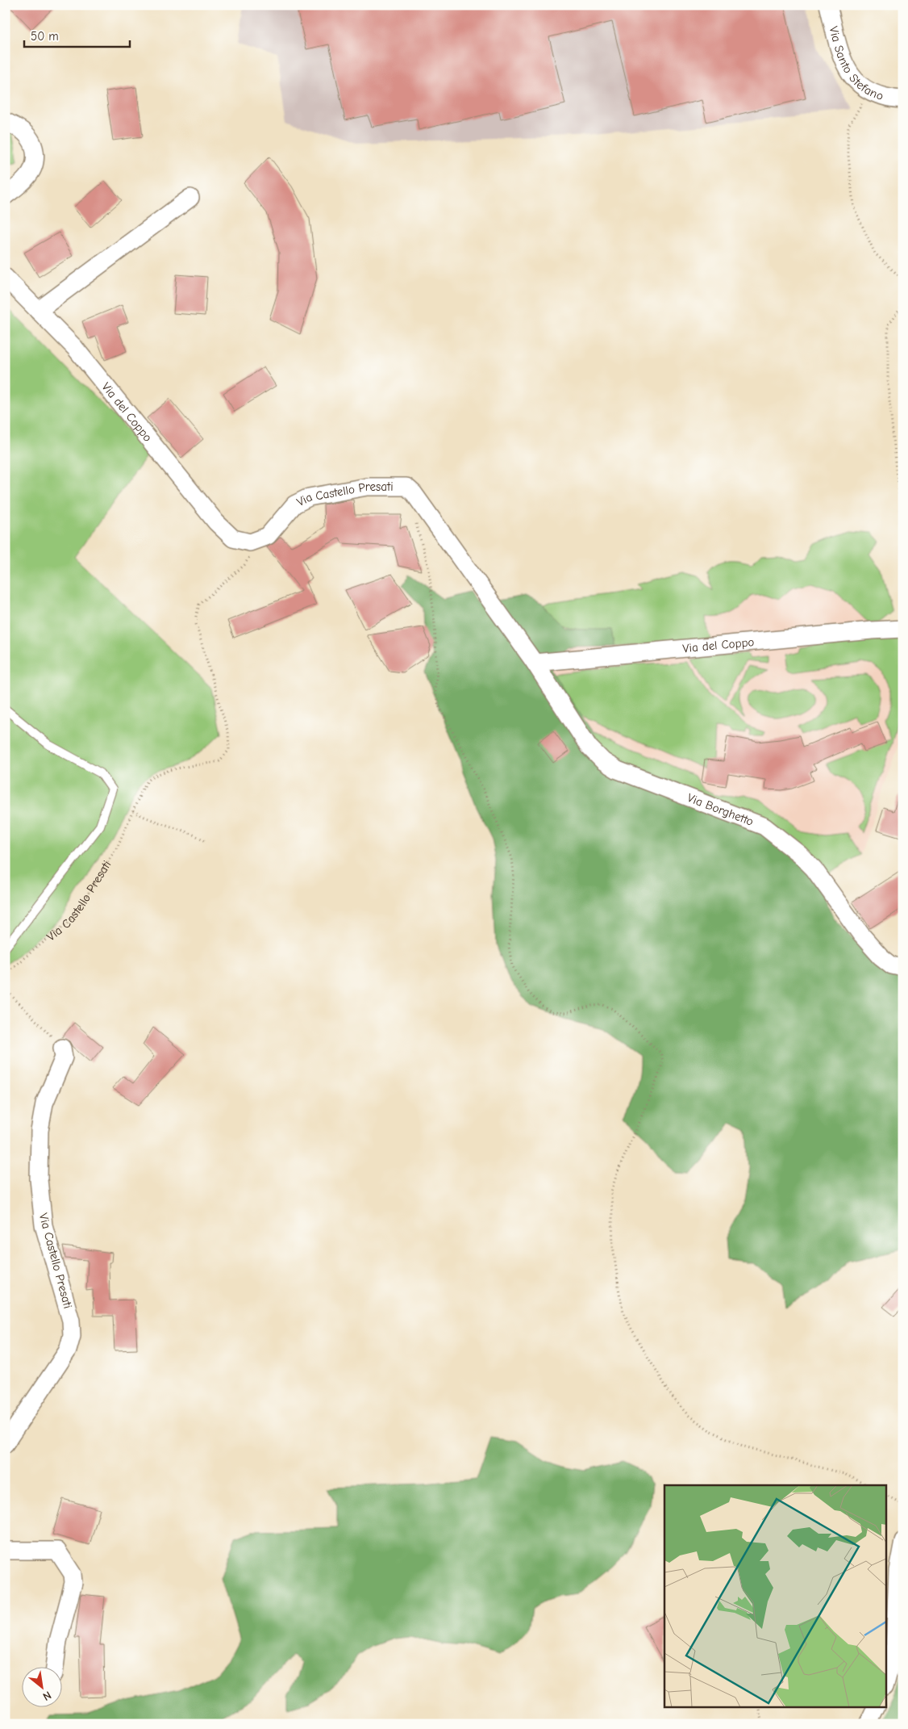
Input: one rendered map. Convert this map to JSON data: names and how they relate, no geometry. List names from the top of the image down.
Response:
{
  "streets": {
    "street": [
      "Via Santo Stefano",
      "Via del Coppo",
      "Via Castello Presati",
      "Via Borghetto"
    ]
  },
  "crossings": [
    ["Via del Coppo", "Via Castello Presati"],
    ["Via del Coppo", "Via Borghetto"],
    ["Via Castello Presati", "Via Borghetto"]
  ],
  "scale_bar": "50 m",
  "north": "bottom right"
}
